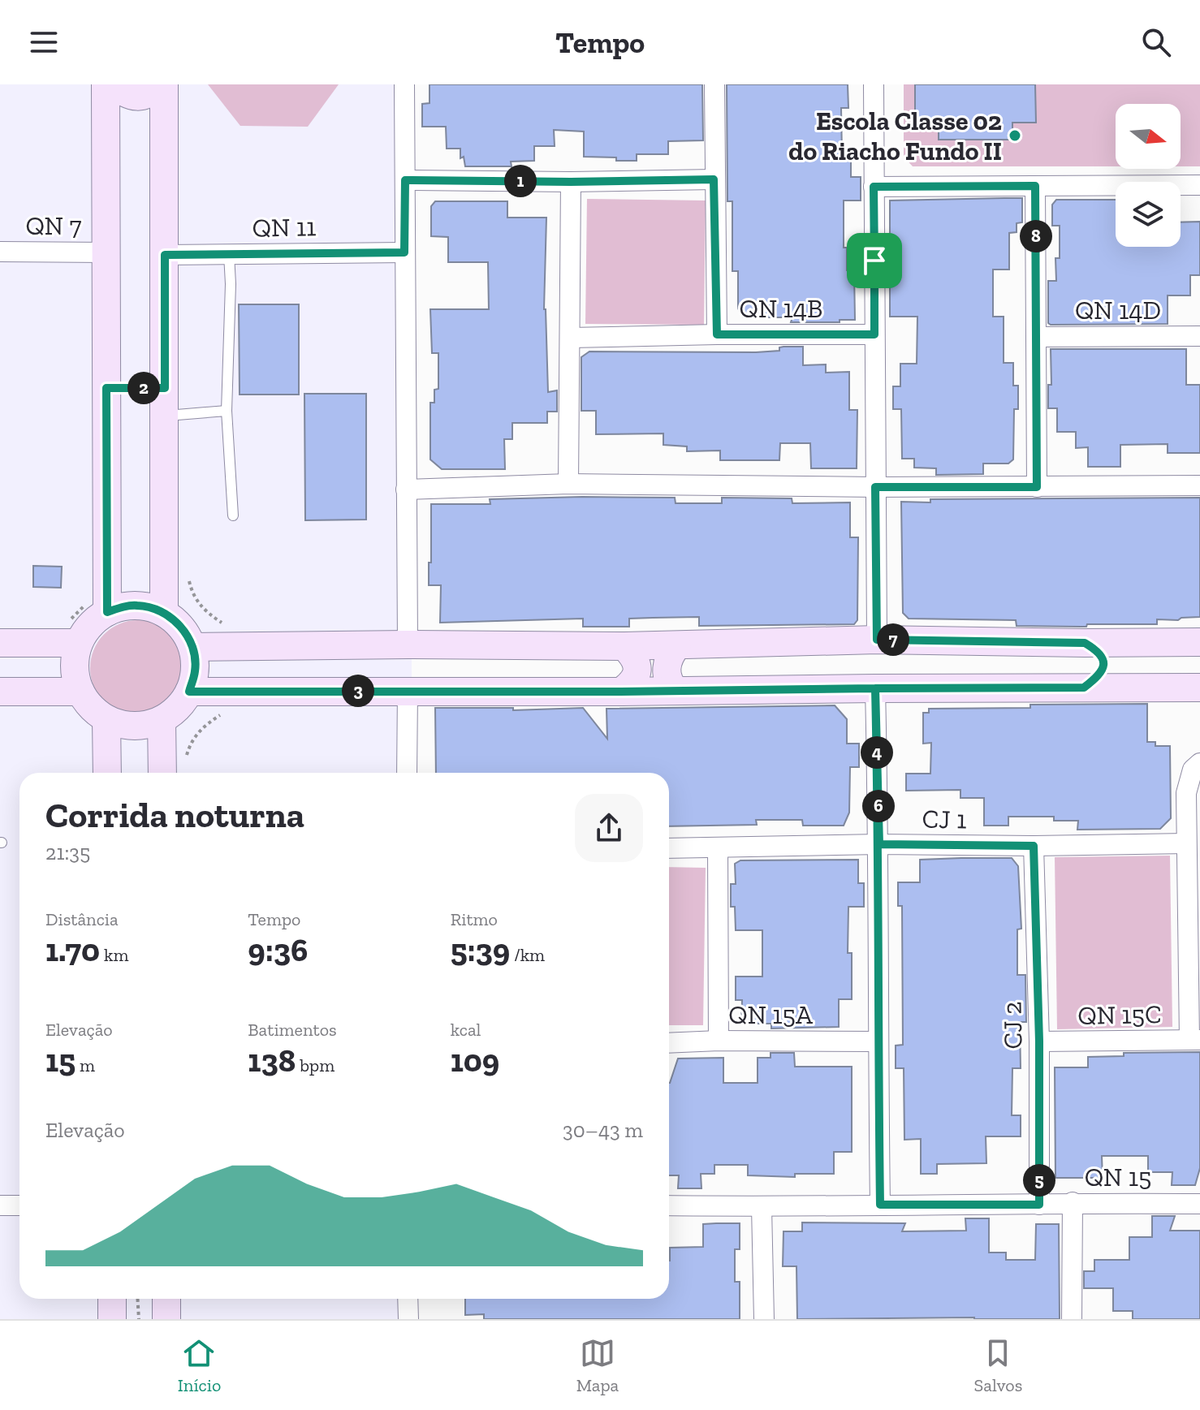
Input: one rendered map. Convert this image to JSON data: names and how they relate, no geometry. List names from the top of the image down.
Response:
{
  "streets": {
    "street": [
      "QN 7",
      "QN 11",
      "QN 14B",
      "QN 14D",
      "CJ 1",
      "QN 15A",
      "QN 15C",
      "CJ 2",
      "QN 15"
    ]
  },
  "crossings": [
    ["CJ 1", "CJ 2"],
    ["QN 15C", "CJ 2"],
    ["CJ 2", "QN 15"]
  ],
  "places": ["Escola Classe 02 do Riacho Fundo II"],
  "north": "right",
  "page": {
    "header": "Tempo",
    "pins": [
      "1",
      "8",
      "2",
      "7",
      "3",
      "4",
      "6",
      "5"
    ],
    "heading": ["Corrida noturna", "21:35"],
    "stats": [
      ["Distância", "1.70 km"],
      ["Tempo", "9:36"],
      ["Ritmo", "5:39 /km"],
      ["Elevação", "15 m"],
      ["Batimentos", "138 bpm"],
      ["kcal", "109"]
    ],
    "chart": ["Elevação", "30–43 m"],
    "tabs": ["Início", "Mapa", "Salvos"]
  }
}
